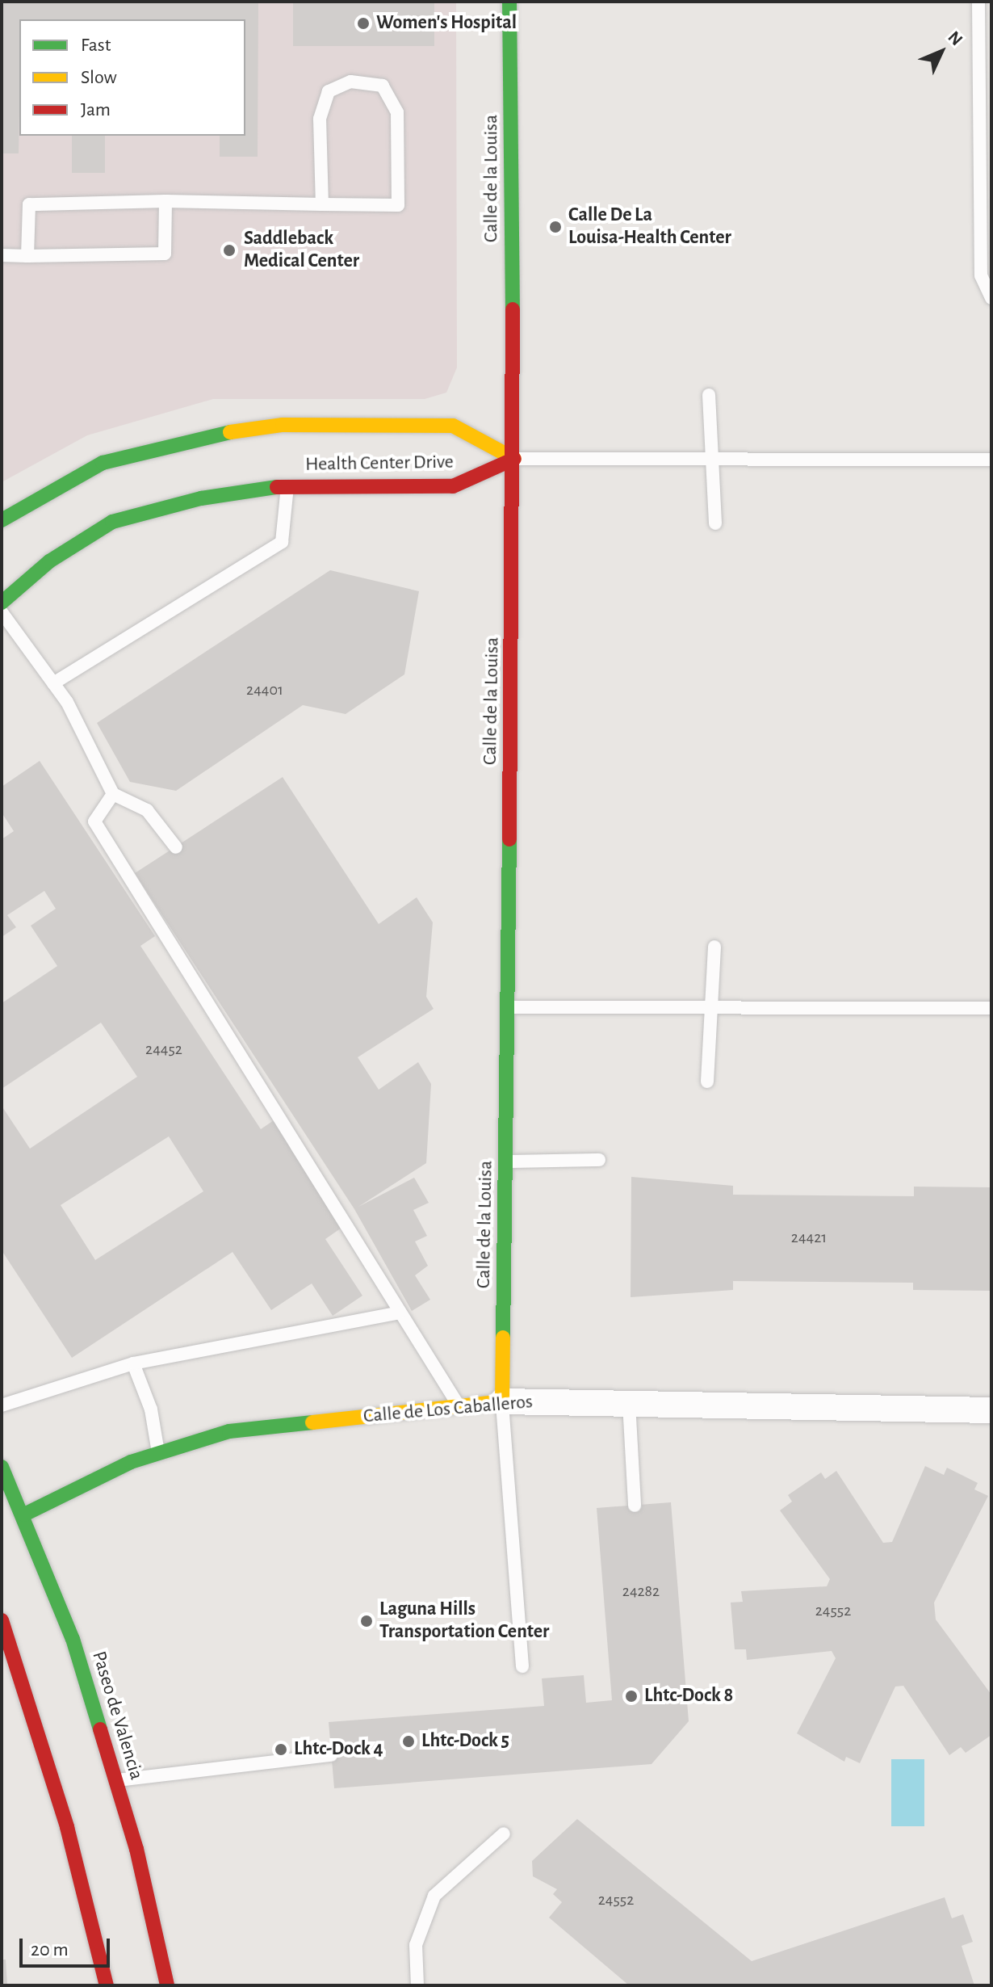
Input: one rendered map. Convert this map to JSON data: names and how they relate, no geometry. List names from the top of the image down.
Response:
{
  "streets": {
    "street": [
      "Calle de la Louisa",
      "Health Center Drive",
      "Calle de Los Caballeros",
      "Paseo de Valencia"
    ]
  },
  "crossings": [
    ["Calle de la Louisa", "Health Center Drive"],
    ["Calle de la Louisa", "Calle de Los Caballeros"],
    ["Calle de Los Caballeros", "Paseo de Valencia"]
  ],
  "places": [
    "Women's Hospital",
    "Calle De La Louisa-Health Center",
    "Saddleback Medical Center",
    "Laguna Hills Transportation Center",
    "Lhtc-Dock 8",
    "Lhtc-Dock 5",
    "Lhtc-Dock 4"
  ],
  "house_numbers": [
    "24401",
    "24452",
    "24421",
    "24282",
    "24552",
    "24552"
  ],
  "legend": ["Fast", "Slow", "Jam"],
  "scale_bar": "20 m",
  "north": "top right"
}
